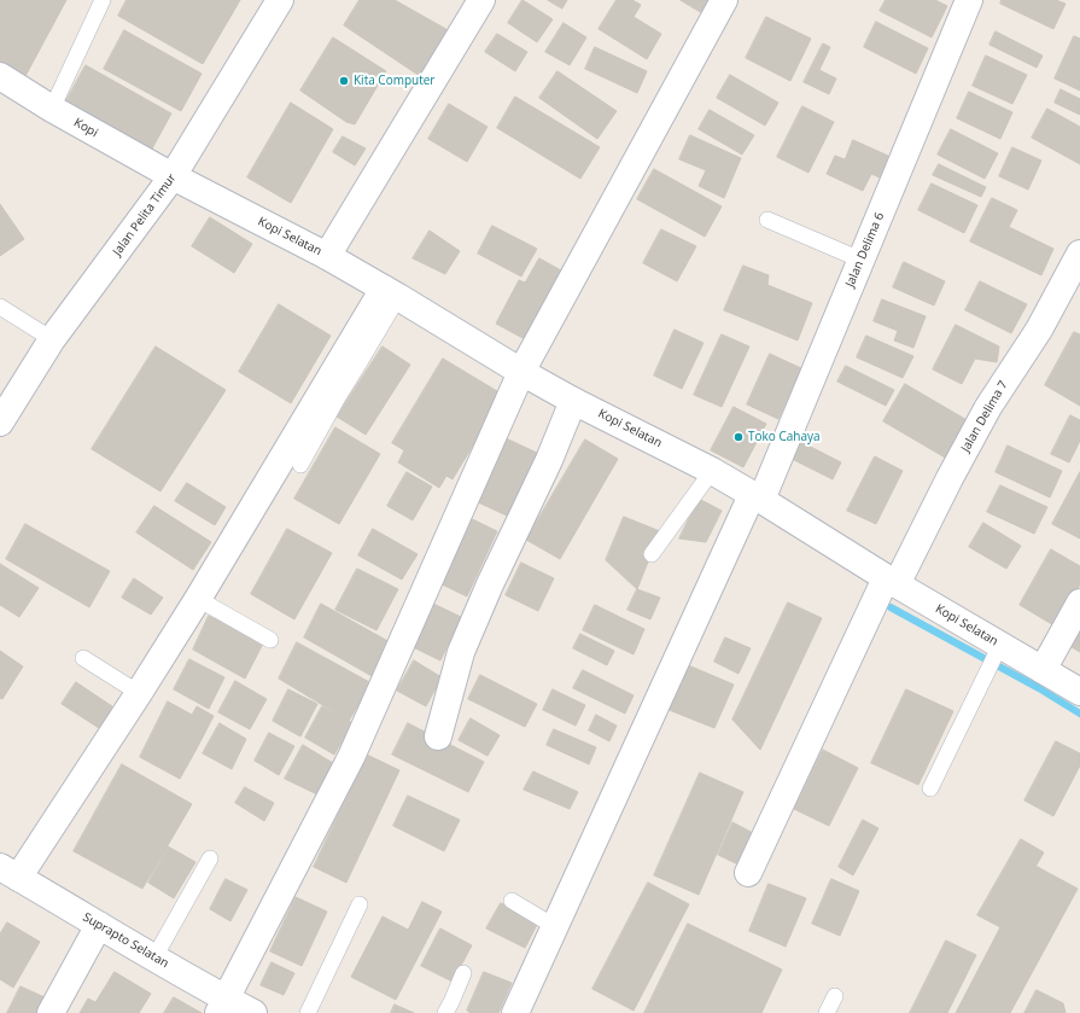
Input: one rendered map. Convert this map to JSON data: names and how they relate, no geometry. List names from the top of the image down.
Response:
{
  "streets": {
    "street": [
      "Kopi",
      "Jalan Pelita Timur",
      "Kopi Selatan",
      "Jalan Delima 6",
      "Jalan Delima 7",
      "Suprapto Selatan"
    ]
  },
  "crossings": [
    ["Kopi", "Jalan Pelita Timur"],
    ["Kopi", "Kopi Selatan"],
    ["Jalan Pelita Timur", "Kopi Selatan"],
    ["Kopi Selatan", "Jalan Delima 6"],
    ["Kopi Selatan", "Jalan Delima 7"]
  ],
  "places": ["Kita Computer", "Toko Cahaya"]
}
